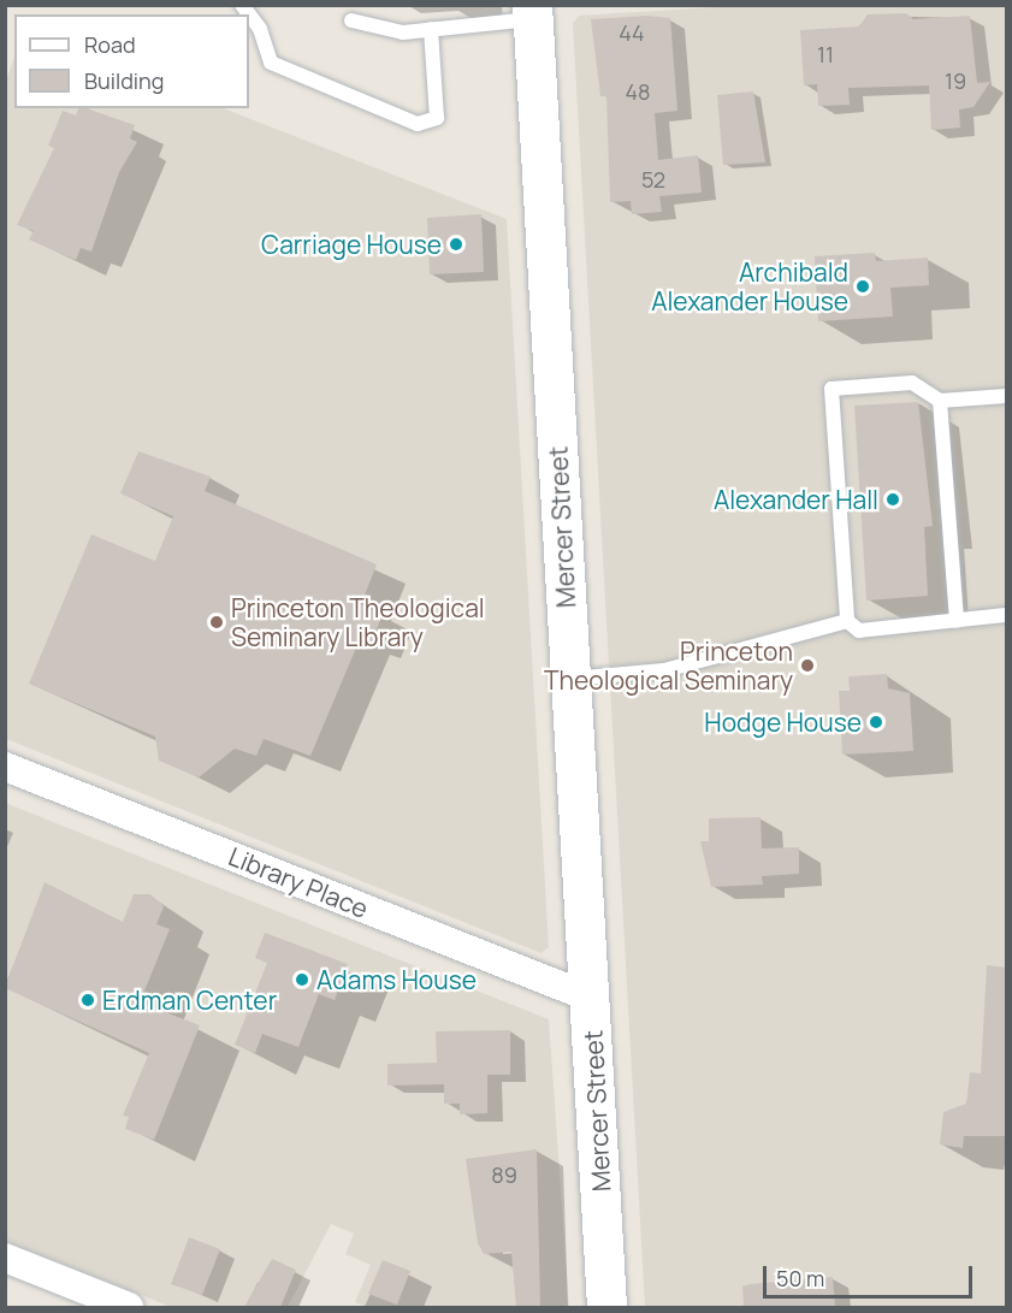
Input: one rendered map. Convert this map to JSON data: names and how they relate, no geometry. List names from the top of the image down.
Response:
{
  "streets": {
    "main road": ["Mercer Street"],
    "street": ["Library Place"]
  },
  "crossings": [
    ["Mercer Street", "Library Place"]
  ],
  "places": [
    "Carriage House",
    "Archibald Alexander House",
    "Alexander Hall",
    "Princeton Theological Seminary Library",
    "Princeton Theological Seminary",
    "Hodge House",
    "Adams House",
    "Erdman Center"
  ],
  "house_numbers": [
    "44",
    "11",
    "19",
    "48",
    "52",
    "89"
  ],
  "legend": ["Road", "Building"],
  "scale_bar": "50 m"
}
